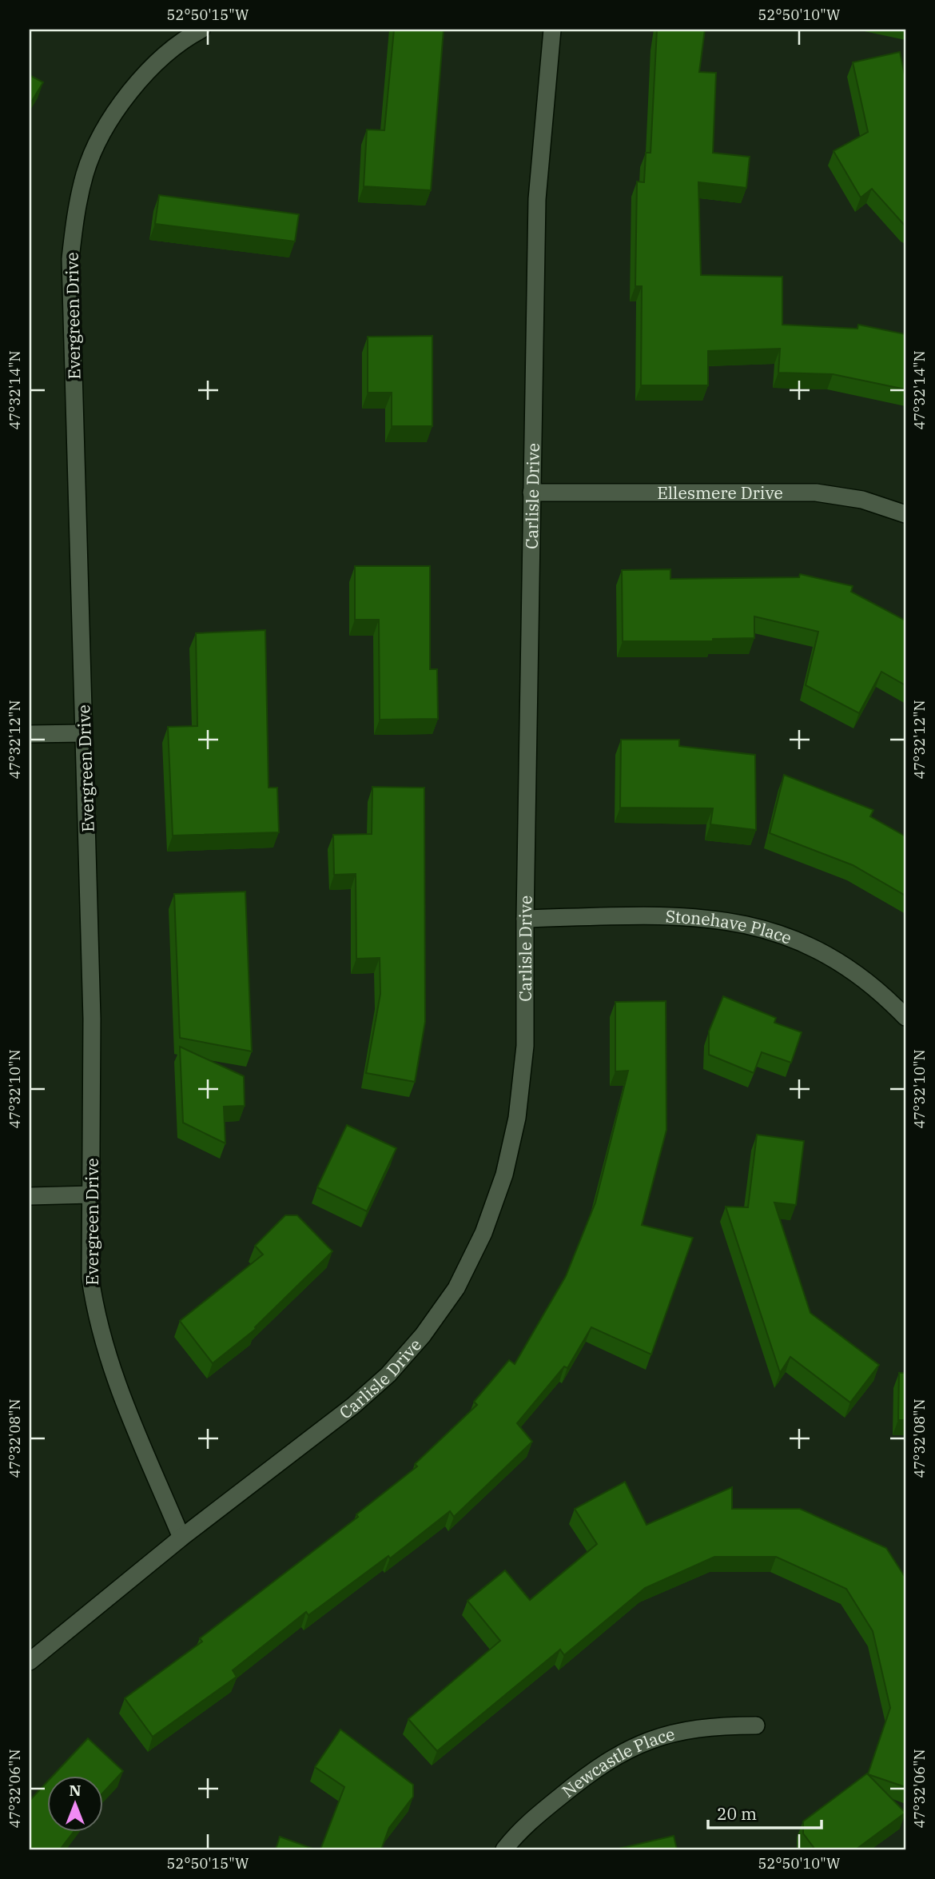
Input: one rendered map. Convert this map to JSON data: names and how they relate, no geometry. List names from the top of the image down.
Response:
{
  "streets": {
    "street": [
      "Evergreen Drive",
      "Ellesmere Drive",
      "Carlisle Drive",
      "Stonehave Place",
      "Newcastle Place"
    ]
  },
  "crossings": [
    ["Evergreen Drive", "Carlisle Drive"],
    ["Ellesmere Drive", "Carlisle Drive"],
    ["Carlisle Drive", "Stonehave Place"]
  ],
  "scale_bar": "20 m",
  "north": "top",
  "coordinates": [
    "52°50'15\"W",
    "52°50'10\"W",
    "47°32'14\"N",
    "47°32'12\"N",
    "47°32'10\"N",
    "47°32'08\"N",
    "47°32'06\"N"
  ]
}
